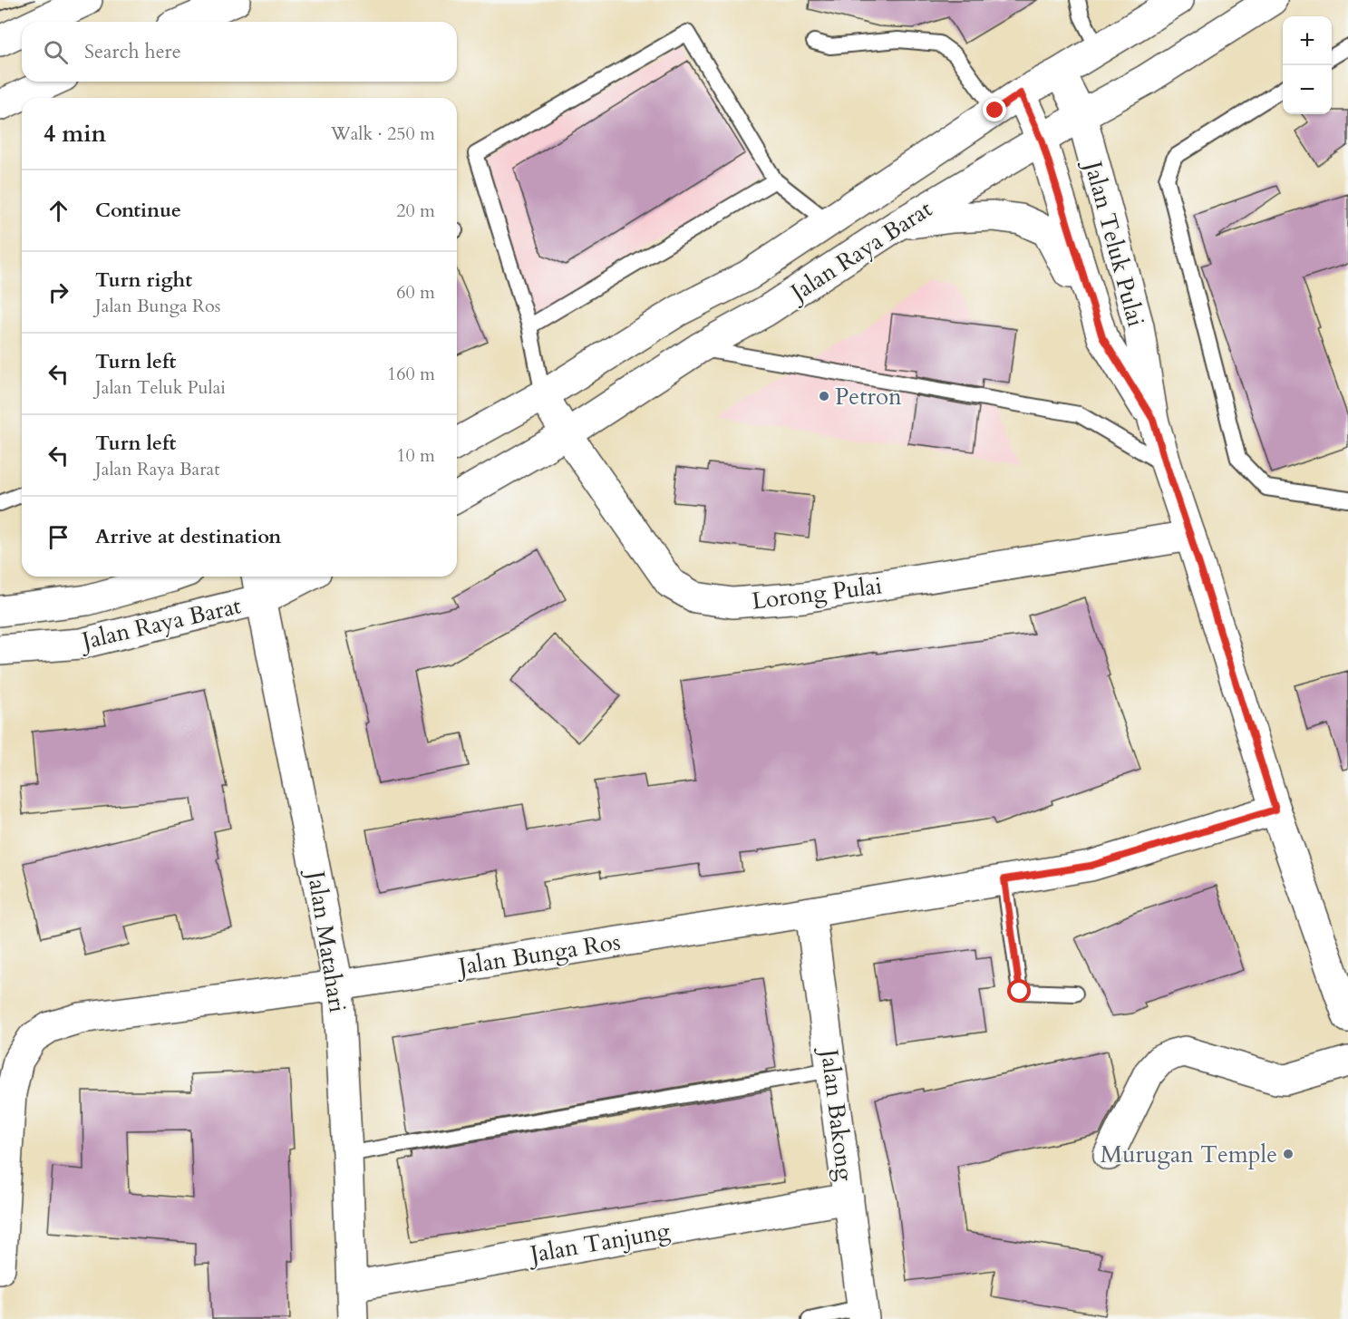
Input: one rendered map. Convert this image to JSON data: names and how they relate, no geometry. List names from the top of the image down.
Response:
{
  "streets": {
    "main road": [
      "Jalan Teluk Pulai",
      "Jalan Raya Barat",
      "Lorong Pulai",
      "Jalan Matahari",
      "Jalan Bunga Ros",
      "Jalan Bakong",
      "Jalan Tanjung"
    ]
  },
  "crossings": [
    ["Jalan Teluk Pulai", "Jalan Raya Barat"],
    ["Jalan Teluk Pulai", "Lorong Pulai"],
    ["Jalan Teluk Pulai", "Jalan Bunga Ros"],
    ["Jalan Raya Barat", "Lorong Pulai"],
    ["Jalan Raya Barat", "Jalan Matahari"],
    ["Jalan Matahari", "Jalan Bunga Ros"],
    ["Jalan Matahari", "Jalan Tanjung"],
    ["Jalan Bunga Ros", "Jalan Bakong"],
    ["Jalan Bakong", "Jalan Tanjung"]
  ],
  "places": ["Petron", "Murugan Temple"],
  "page": {
    "map_buttons": ["+", "−"],
    "search": "Search here",
    "heading": ["4 min", "Walk · 250 m"],
    "list": [
      ["Continue", "20 m"],
      ["Turn right", "Jalan Bunga Ros", "60 m"],
      ["Turn left", "Jalan Teluk Pulai", "160 m"],
      ["Turn left", "Jalan Raya Barat", "10 m"],
      "Arrive at destination"
    ]
  }
}
